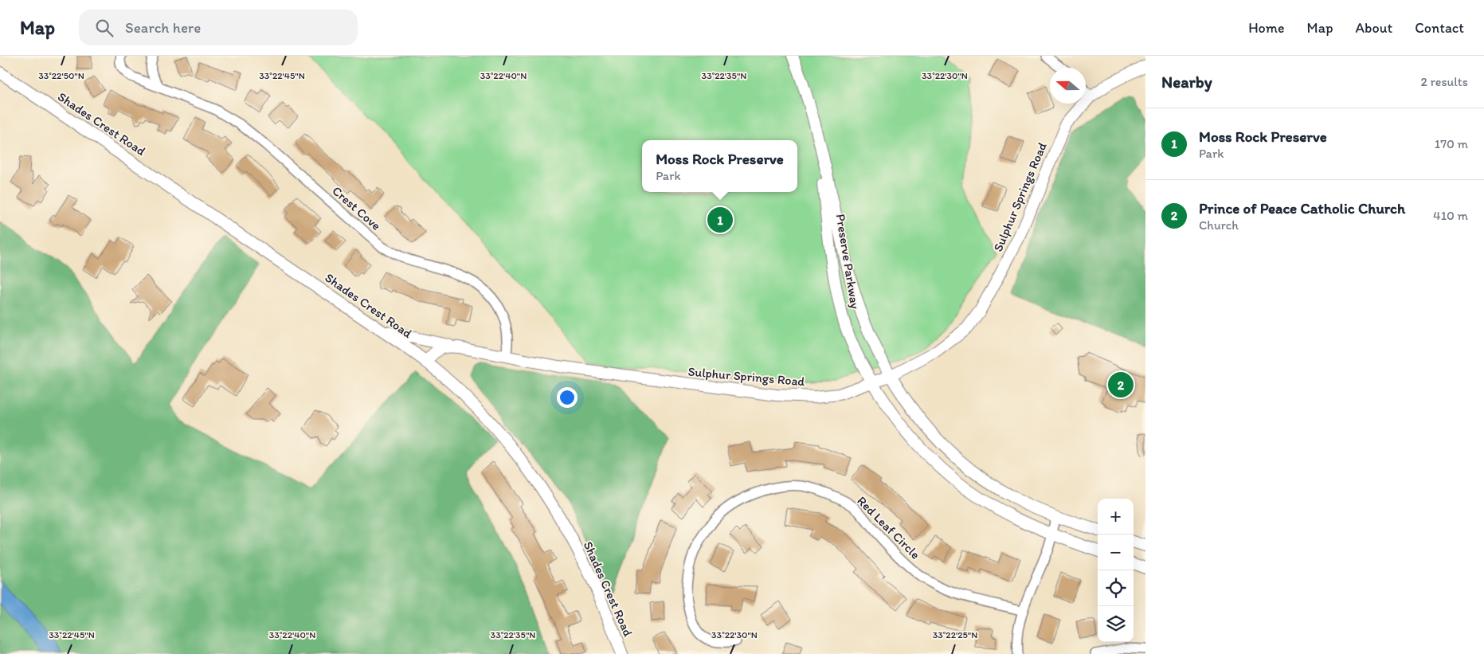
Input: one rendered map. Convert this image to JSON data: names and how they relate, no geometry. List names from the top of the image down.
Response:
{
  "streets": {
    "street": [
      "Shades Crest Road",
      "Sulphur Springs Road",
      "Crest Cove",
      "Preserve Parkway",
      "Red Leaf Circle"
    ]
  },
  "crossings": [
    ["Shades Crest Road", "Sulphur Springs Road"],
    ["Sulphur Springs Road", "Crest Cove"],
    ["Sulphur Springs Road", "Preserve Parkway"]
  ],
  "north": "left",
  "page": {
    "header": "Map",
    "search": "Search here",
    "nav": [
      "Home",
      "Map",
      "About",
      "Contact"
    ],
    "heading": ["Nearby", "2 results"],
    "list": [
      {
        "mark": "1",
        "name": "Moss Rock Preserve",
        "note": "Park",
        "value": "170 m"
      },
      {
        "mark": "2",
        "name": "Prince of Peace Catholic Church",
        "note": "Church",
        "value": "410 m"
      }
    ],
    "popup": ["Moss Rock Preserve", "Park"],
    "pins": ["1", "2"],
    "map_buttons": ["+", "−"]
  },
  "coordinates": [
    "33°22'50\"N",
    "33°22'45\"N",
    "33°22'40\"N",
    "33°22'35\"N",
    "33°22'30\"N",
    "33°22'25\"N"
  ]
}
